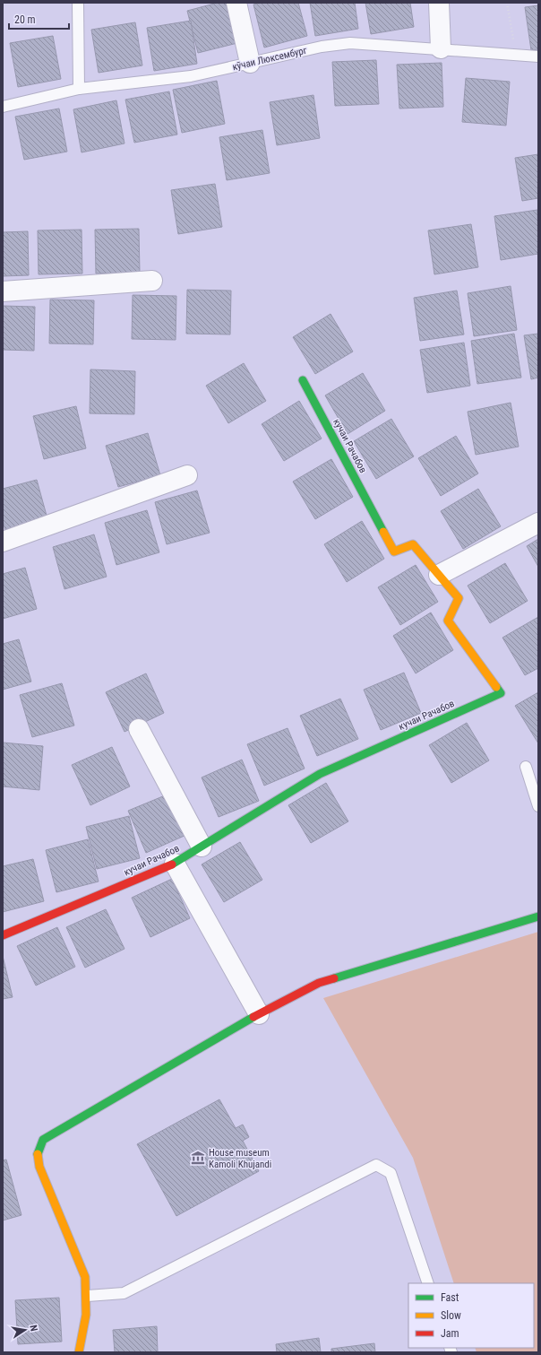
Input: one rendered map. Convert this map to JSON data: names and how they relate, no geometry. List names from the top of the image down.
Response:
{
  "streets": {
    "street": ["кучаи Рачабов"],
    "lane": ["кӯчаи Люксембург"]
  },
  "places": {
    "museum": ["House museum Kamoli Khujandi"]
  },
  "legend": ["Fast", "Slow", "Jam"],
  "scale_bar": "20 m",
  "north": "right"
}
